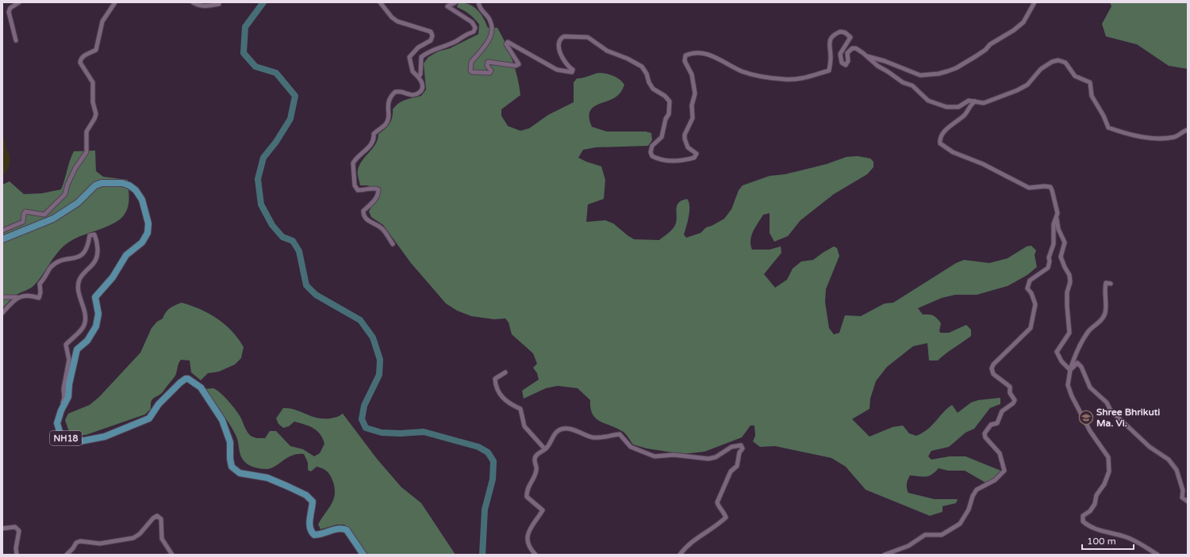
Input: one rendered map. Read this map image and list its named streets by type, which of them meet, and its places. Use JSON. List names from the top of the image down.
{
  "streets": {
    "main road": ["NH18"]
  },
  "places": {
    "school or university": ["Shree Bhrikuti Ma. Vi."]
  },
  "scale_bar": "100 m"
}
